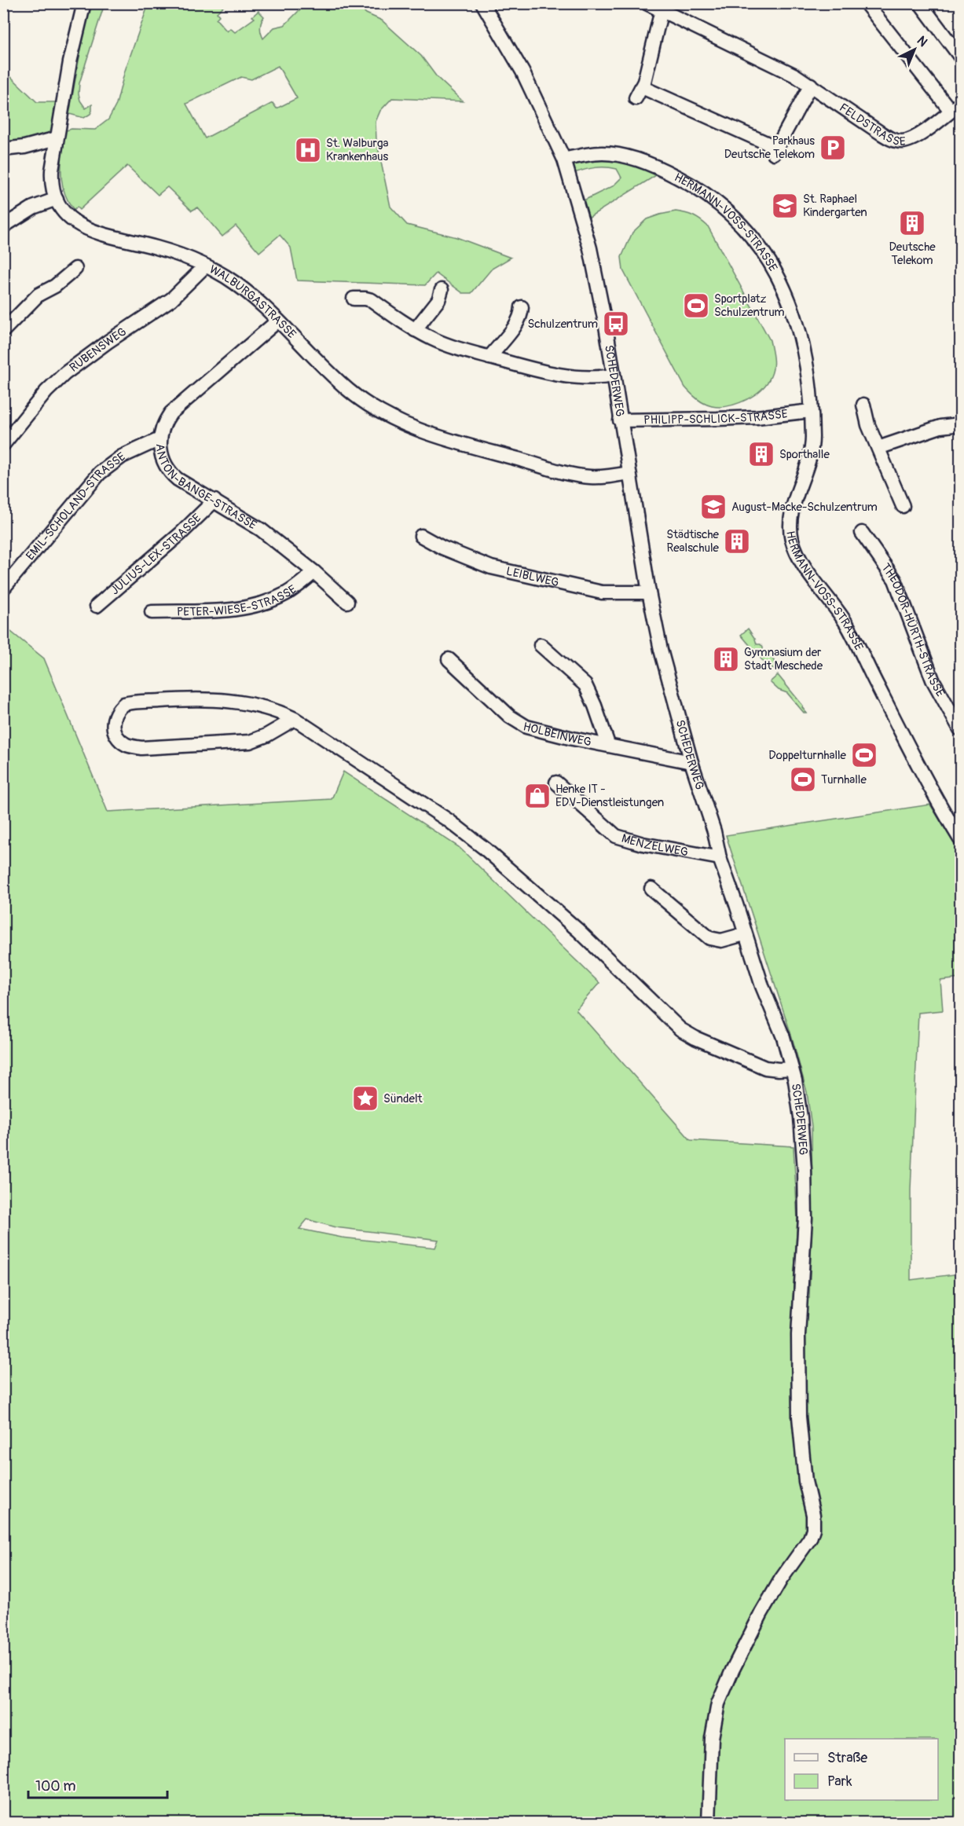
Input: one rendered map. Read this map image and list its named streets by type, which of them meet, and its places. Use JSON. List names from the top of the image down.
{
  "streets": {
    "street": [
      "FELDSTRASSE",
      "HERMANN-VOSS-STRASSE",
      "WALBURGASTRASSE",
      "RUBENSWEG",
      "SCHEDERWEG",
      "PHILIPP-SCHLICK-STRASSE",
      "ANTON-BANGE-STRASSE",
      "EMIL-SCHOLAND-STRASSE",
      "JULIUS-LEX-STRASSE",
      "LEIBLWEG",
      "PETER-WIESE-STRASSE",
      "THEODOR-HÜRTH-STRASSE",
      "HOLBEINWEG",
      "MENZELWEG"
    ]
  },
  "crossings": [
    ["HERMANN-VOSS-STRASSE", "SCHEDERWEG"],
    ["HERMANN-VOSS-STRASSE", "PHILIPP-SCHLICK-STRASSE"],
    ["WALBURGASTRASSE", "RUBENSWEG"],
    ["WALBURGASTRASSE", "SCHEDERWEG"],
    ["WALBURGASTRASSE", "ANTON-BANGE-STRASSE"],
    ["SCHEDERWEG", "PHILIPP-SCHLICK-STRASSE"],
    ["SCHEDERWEG", "LEIBLWEG"],
    ["SCHEDERWEG", "HOLBEINWEG"],
    ["SCHEDERWEG", "MENZELWEG"],
    ["ANTON-BANGE-STRASSE", "EMIL-SCHOLAND-STRASSE"],
    ["ANTON-BANGE-STRASSE", "JULIUS-LEX-STRASSE"],
    ["ANTON-BANGE-STRASSE", "PETER-WIESE-STRASSE"]
  ],
  "places": {
    "parking": ["Parkhaus Deutsche Telekom"],
    "hospital": ["St. Walburga Krankenhaus"],
    "school or university": ["St. Raphael Kindergarten", "August-Macke-Schulzentrum"],
    "building": [
      "Deutsche Telekom",
      "Sporthalle",
      "Städtische Realschule",
      "Gymnasium der Stadt Meschede"
    ],
    "sports": ["Sportplatz Schulzentrum", "Doppelturnhalle", "Turnhalle"],
    "bus stop": ["Schulzentrum"],
    "shop": ["Henke IT - EDV-Dienstleistungen"],
    "place": ["Sündelt"]
  },
  "legend": ["Straße", "Park"],
  "scale_bar": "100 m",
  "north": "top right"
}
